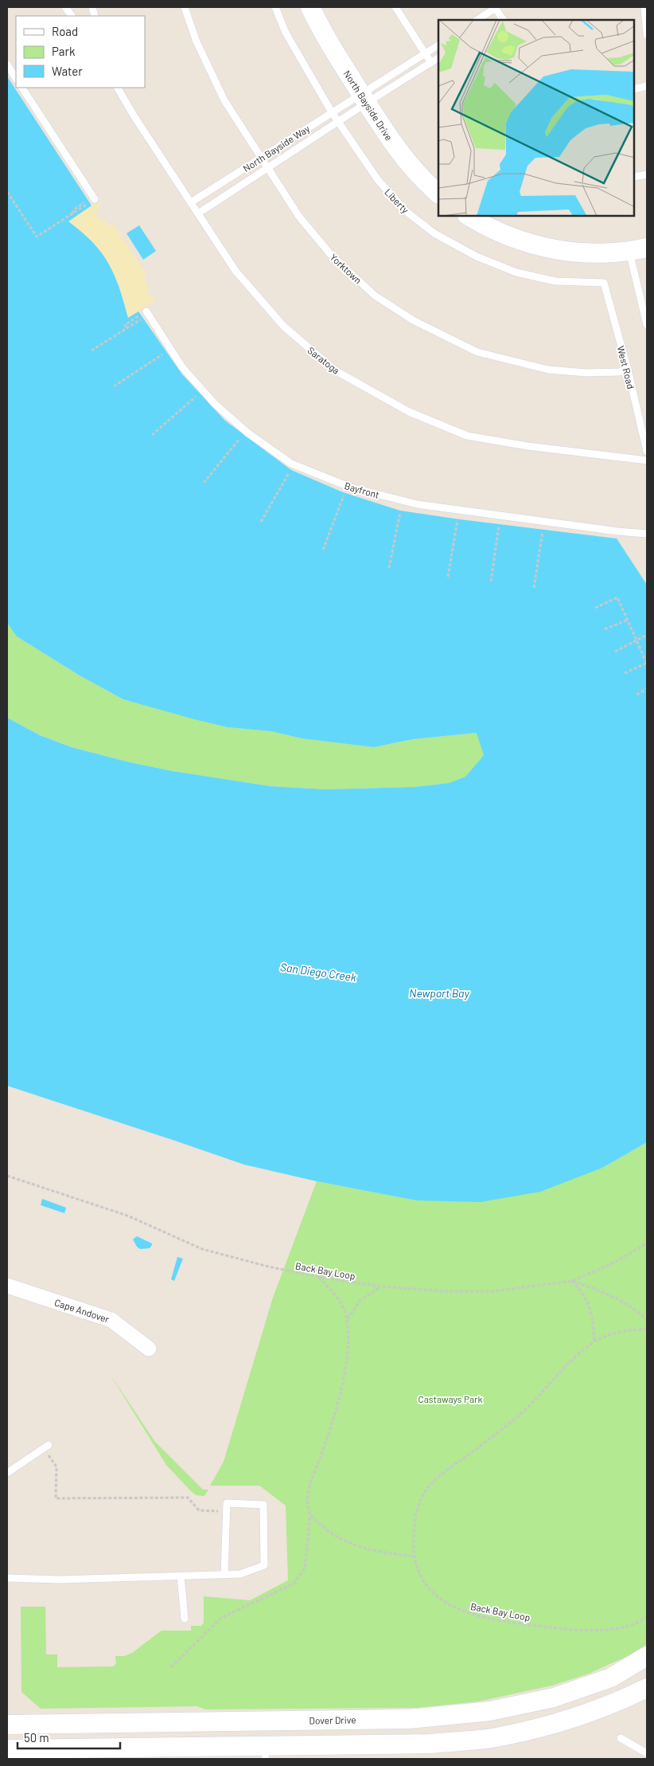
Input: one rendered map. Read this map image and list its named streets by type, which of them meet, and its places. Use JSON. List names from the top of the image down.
{
  "streets": {
    "street": ["North Bayside Drive", "Cape Andover", "Dover Drive"],
    "lane": [
      "North Bayside Way",
      "Liberty",
      "Yorktown",
      "Saratoga",
      "West Road",
      "Bayfront"
    ],
    "path": ["Back Bay Loop"]
  },
  "crossings": [
    ["North Bayside Drive", "North Bayside Way"],
    ["North Bayside Way", "Liberty"],
    ["North Bayside Way", "Yorktown"],
    ["North Bayside Way", "Saratoga"],
    ["Liberty", "West Road"],
    ["Yorktown", "West Road"]
  ],
  "water": ["San Diego Creek", "Newport Bay"],
  "parks": ["Castaways Park"],
  "legend": ["Road", "Park", "Water"],
  "scale_bar": "50 m"
}
